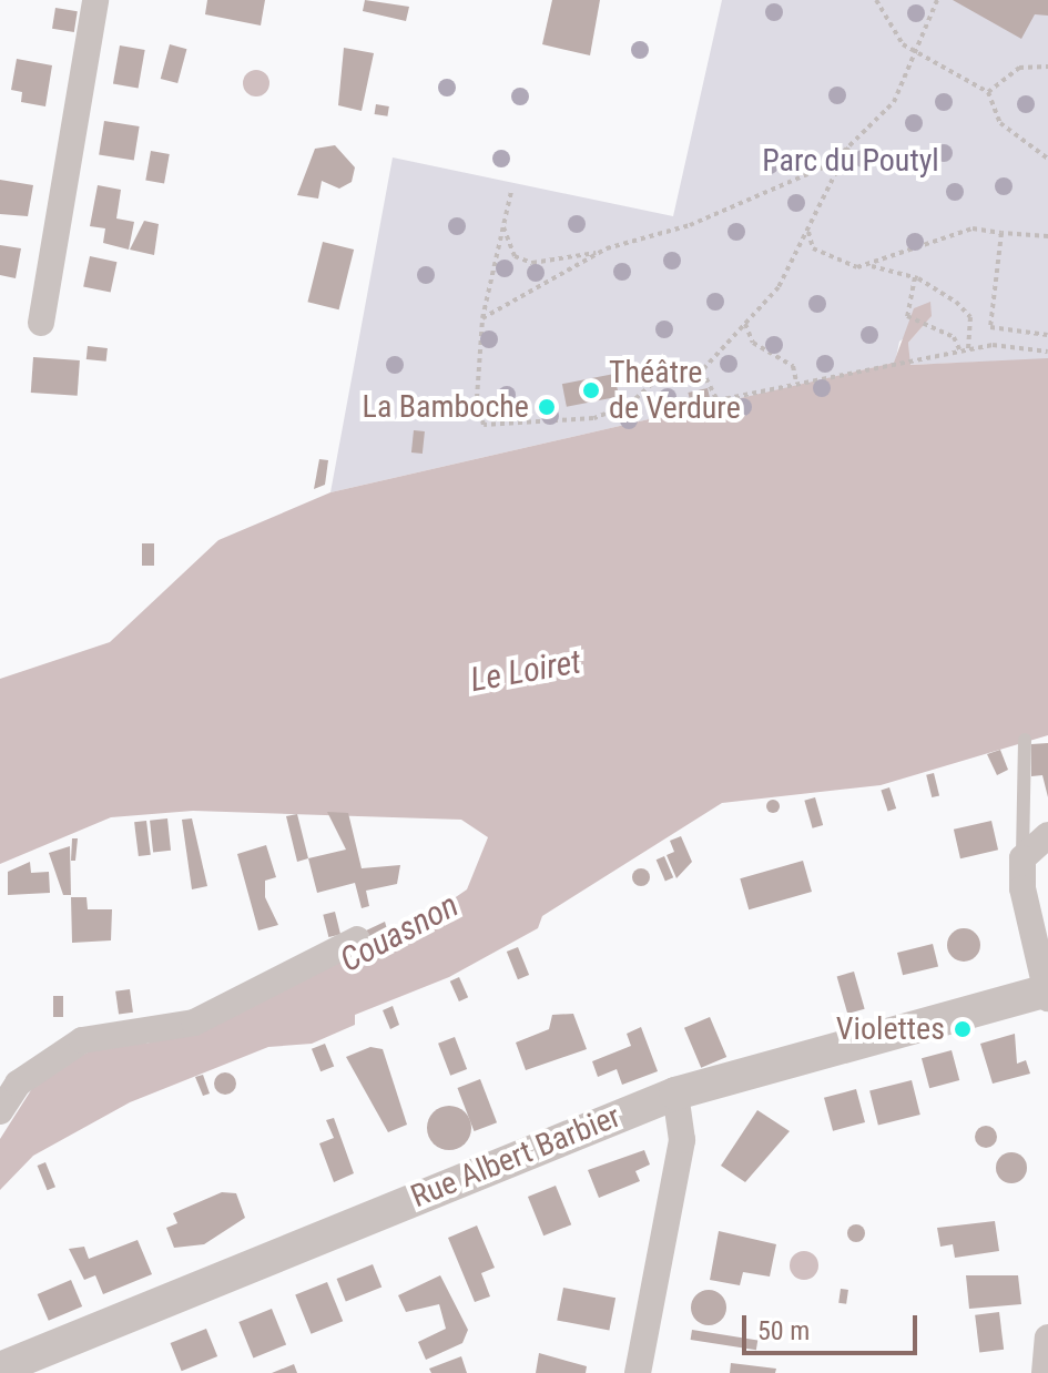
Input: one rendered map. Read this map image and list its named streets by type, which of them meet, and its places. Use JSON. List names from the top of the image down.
{
  "streets": {
    "street": ["Rue Albert Barbier"]
  },
  "water": ["Le Loiret", "Couasnon"],
  "parks": ["Parc du Poutyl"],
  "places": ["Théâtre de Verdure", "La Bamboche", "Violettes"],
  "scale_bar": "50 m"
}
